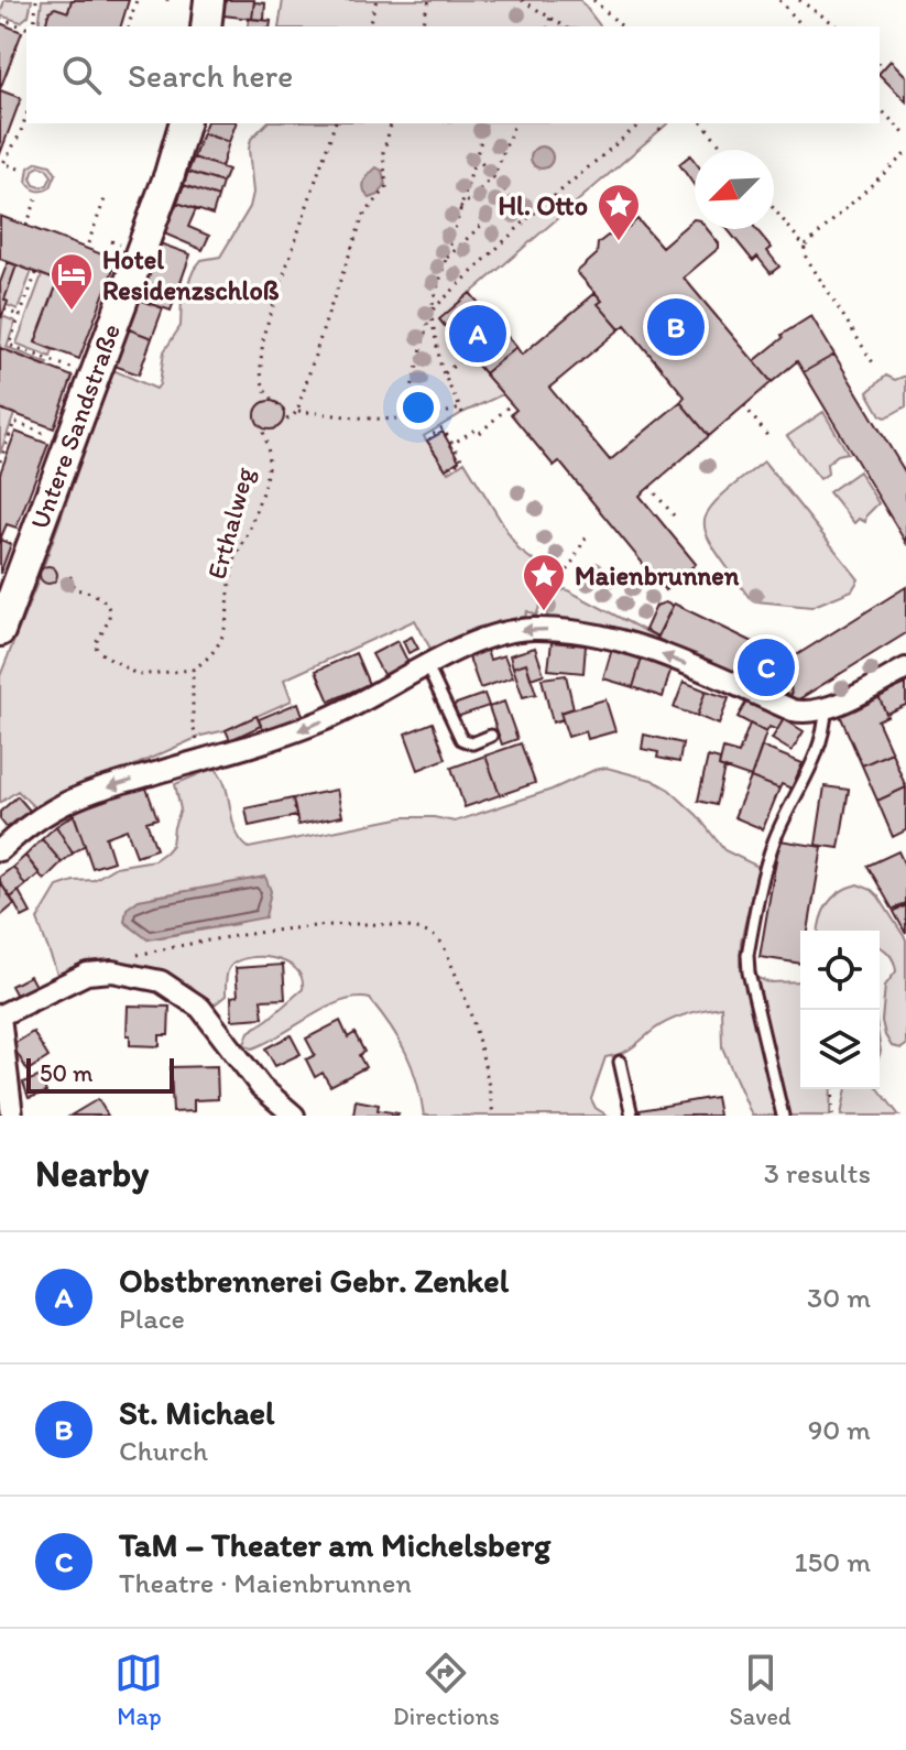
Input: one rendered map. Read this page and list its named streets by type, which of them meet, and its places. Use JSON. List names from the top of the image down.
{
  "streets": {
    "street": ["Untere Sandstraße"],
    "path": ["Erthalweg"]
  },
  "places": {
    "place": ["Hl. Otto", "Maienbrunnen"],
    "hotel": ["Hotel Residenzschloß"]
  },
  "scale_bar": "50 m",
  "north": "bottom left",
  "page": {
    "search": "Search here",
    "pins": ["B", "A", "C"],
    "scale": "50 m",
    "heading": ["Nearby", "3 results"],
    "list": [
      {
        "mark": "A",
        "name": "Obstbrennerei Gebr. Zenkel",
        "note": "Place",
        "value": "30 m"
      },
      {
        "mark": "B",
        "name": "St. Michael",
        "note": "Church",
        "value": "90 m"
      },
      {
        "mark": "C",
        "name": "TaM – Theater am Michelsberg",
        "note": "Theatre · Maienbrunnen",
        "value": "150 m"
      }
    ],
    "nav": ["Map", "Directions", "Saved"]
  }
}
